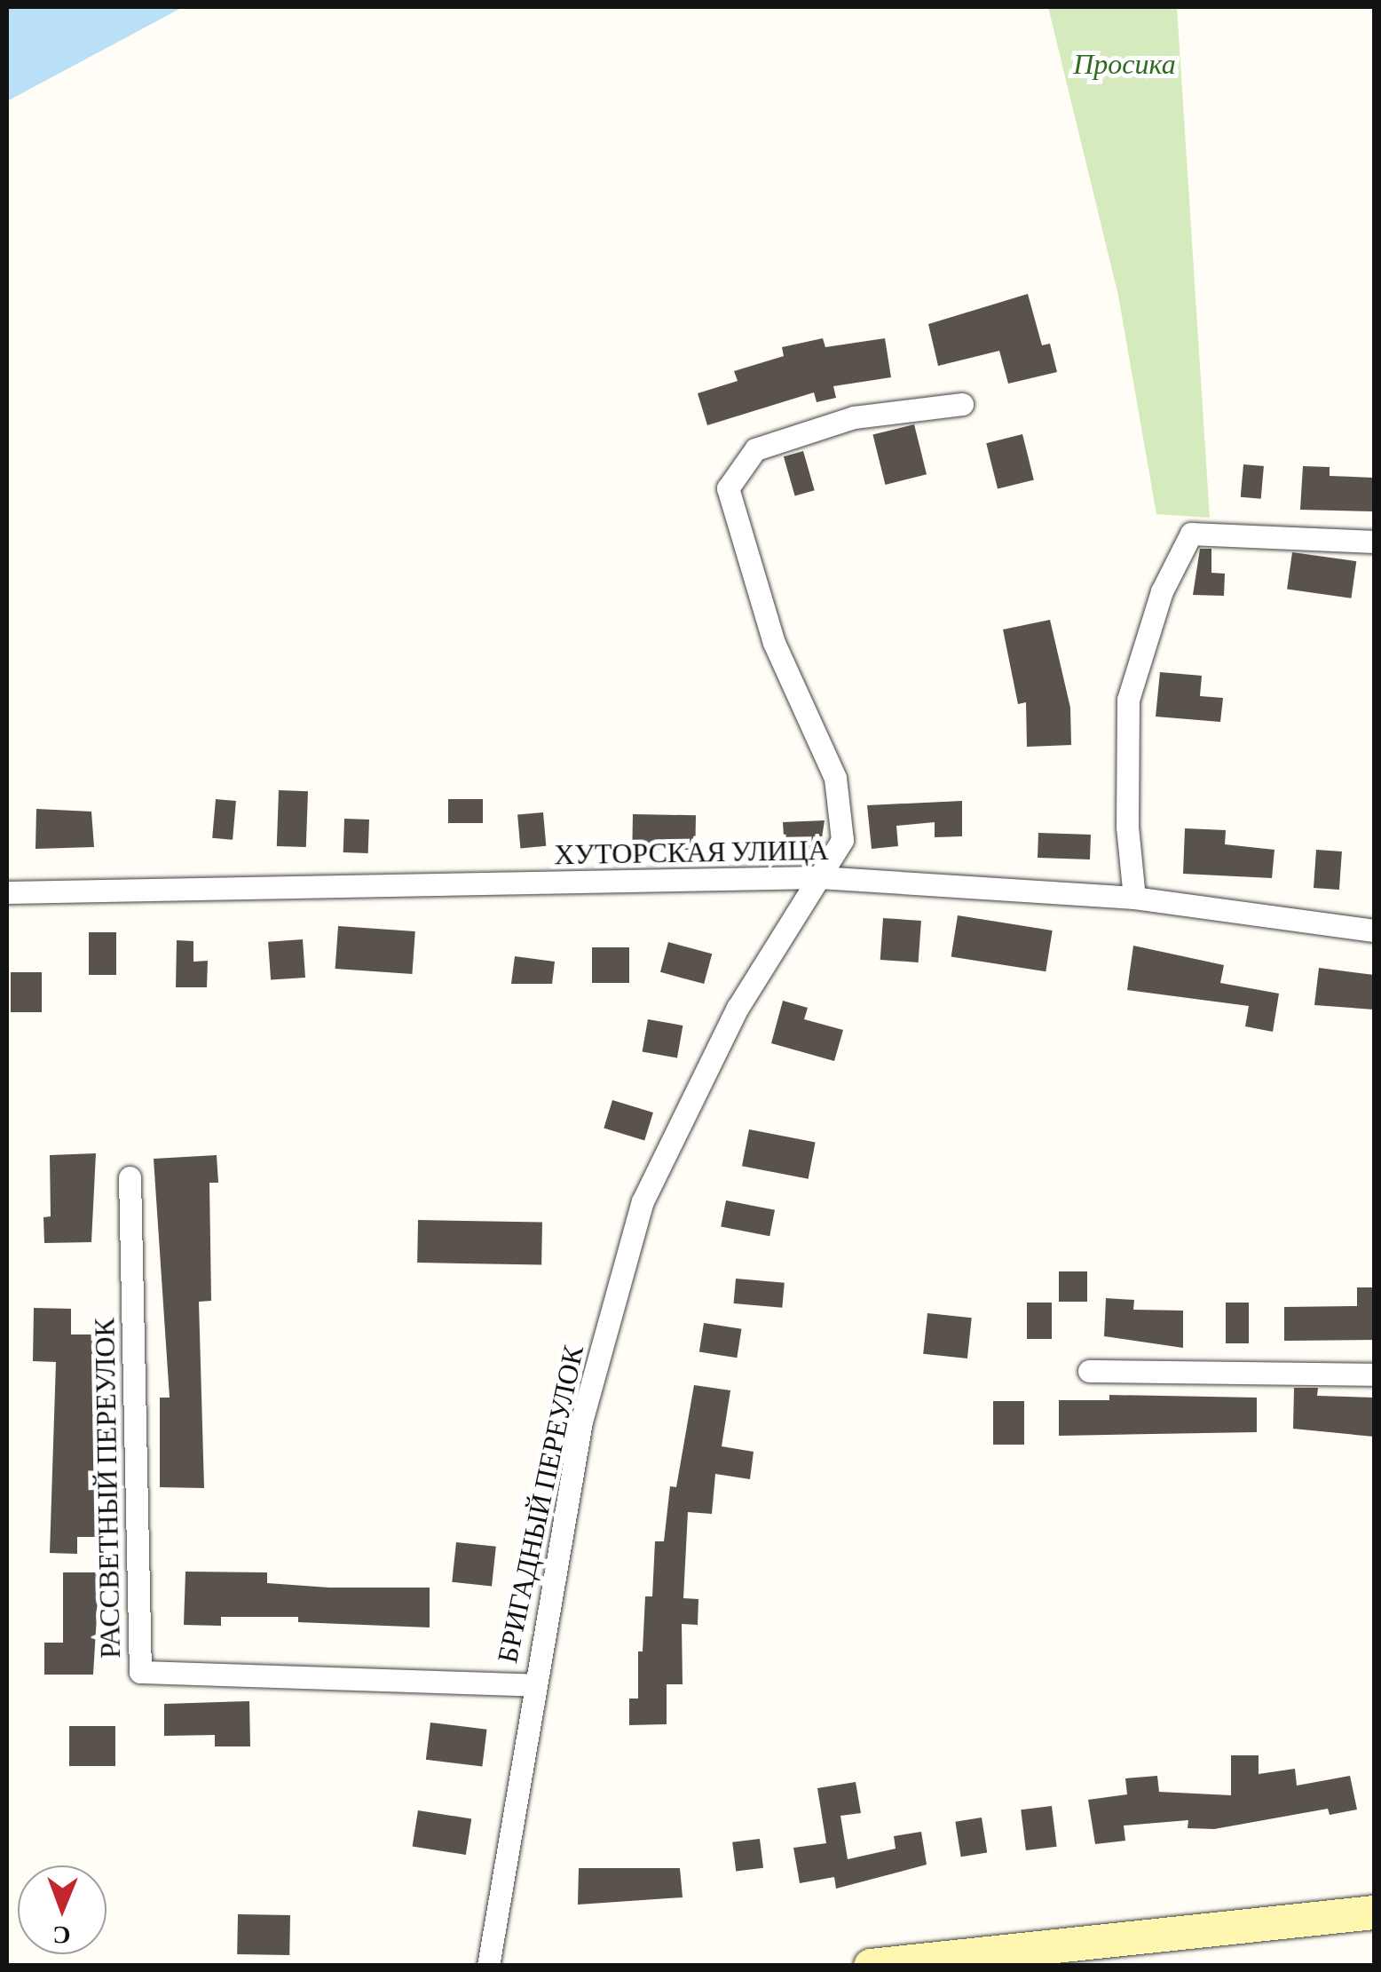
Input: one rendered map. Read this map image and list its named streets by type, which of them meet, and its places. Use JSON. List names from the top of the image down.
{
  "streets": {
    "street": ["ХУТОРСКАЯ УЛИЦА", "РАССВЕТНЫЙ ПЕРЕУЛОК", "БРИГАДНЫЙ ПЕРЕУЛОК"]
  },
  "crossings": [
    ["ХУТОРСКАЯ УЛИЦА", "БРИГАДНЫЙ ПЕРЕУЛОК"],
    ["РАССВЕТНЫЙ ПЕРЕУЛОК", "БРИГАДНЫЙ ПЕРЕУЛОК"]
  ],
  "parks": ["Просика"],
  "north": "bottom"
}
